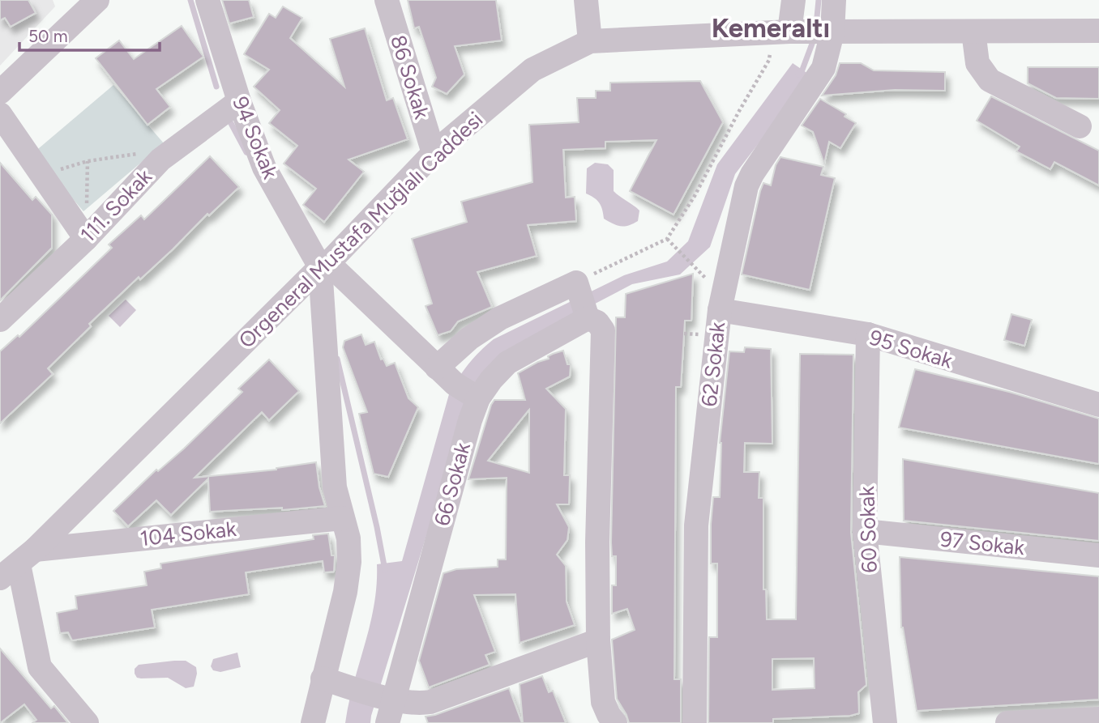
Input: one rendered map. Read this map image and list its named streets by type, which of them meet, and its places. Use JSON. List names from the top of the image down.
{
  "streets": {
    "street": [
      "86 Sokak",
      "94 Sokak",
      "111. Sokak",
      "Orgeneral Mustafa Muğlalı Caddesi",
      "95 Sokak",
      "62 Sokak",
      "66 Sokak",
      "60 Sokak",
      "104 Sokak",
      "97 Sokak"
    ]
  },
  "crossings": [
    ["86 Sokak", "Orgeneral Mustafa Muğlalı Caddesi"],
    ["94 Sokak", "111. Sokak"],
    ["94 Sokak", "Orgeneral Mustafa Muğlalı Caddesi"],
    ["Orgeneral Mustafa Muğlalı Caddesi", "62 Sokak"],
    ["Orgeneral Mustafa Muğlalı Caddesi", "104 Sokak"],
    ["95 Sokak", "62 Sokak"],
    ["95 Sokak", "60 Sokak"],
    ["60 Sokak", "97 Sokak"]
  ],
  "districts": ["Kemeraltı"],
  "scale_bar": "50 m"
}
